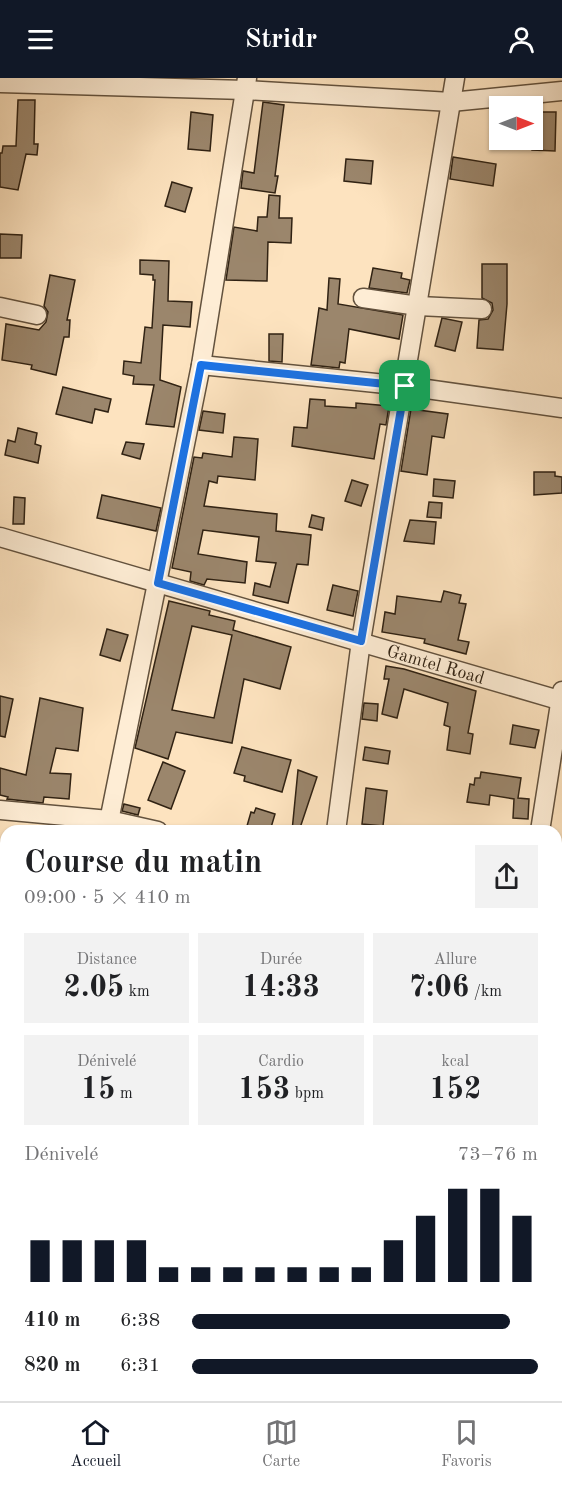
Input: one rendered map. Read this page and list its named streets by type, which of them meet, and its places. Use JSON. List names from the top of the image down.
{
  "streets": {
    "street": ["Gamtel Road"]
  },
  "north": "right",
  "page": {
    "header": "Stridr",
    "heading": ["Course du matin", "09:00 · 5 × 410 m"],
    "stats": [
      ["Distance", "2.05 km"],
      ["Durée", "14:33"],
      ["Allure", "7:06 /km"],
      ["Dénivelé", "15 m"],
      ["Cardio", "153 bpm"],
      ["kcal", "152"]
    ],
    "chart": ["Dénivelé", "73–76 m"],
    "list": [
      {
        "name": "410 m",
        "note": "6:38"
      },
      {
        "name": "820 m",
        "note": "6:31"
      }
    ],
    "tabs": ["Accueil", "Carte", "Favoris"]
  }
}
